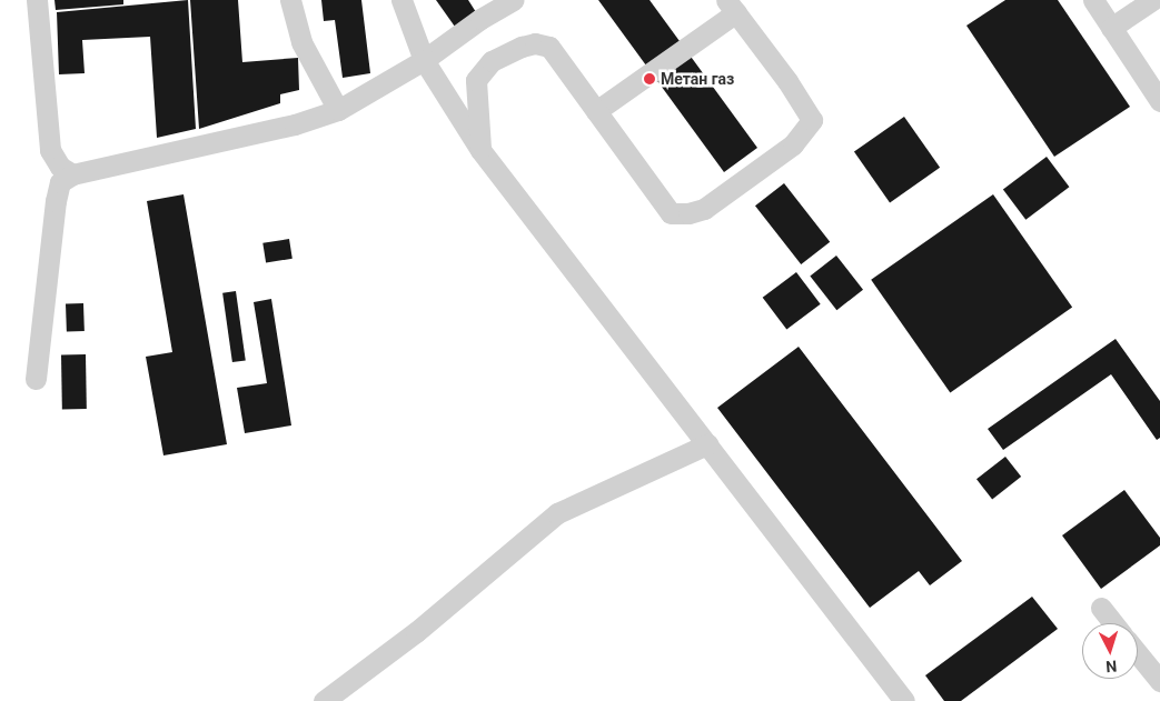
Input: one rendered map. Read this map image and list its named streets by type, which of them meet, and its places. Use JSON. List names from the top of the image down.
{
  "places": ["Метан газ"],
  "north": "bottom"
}
